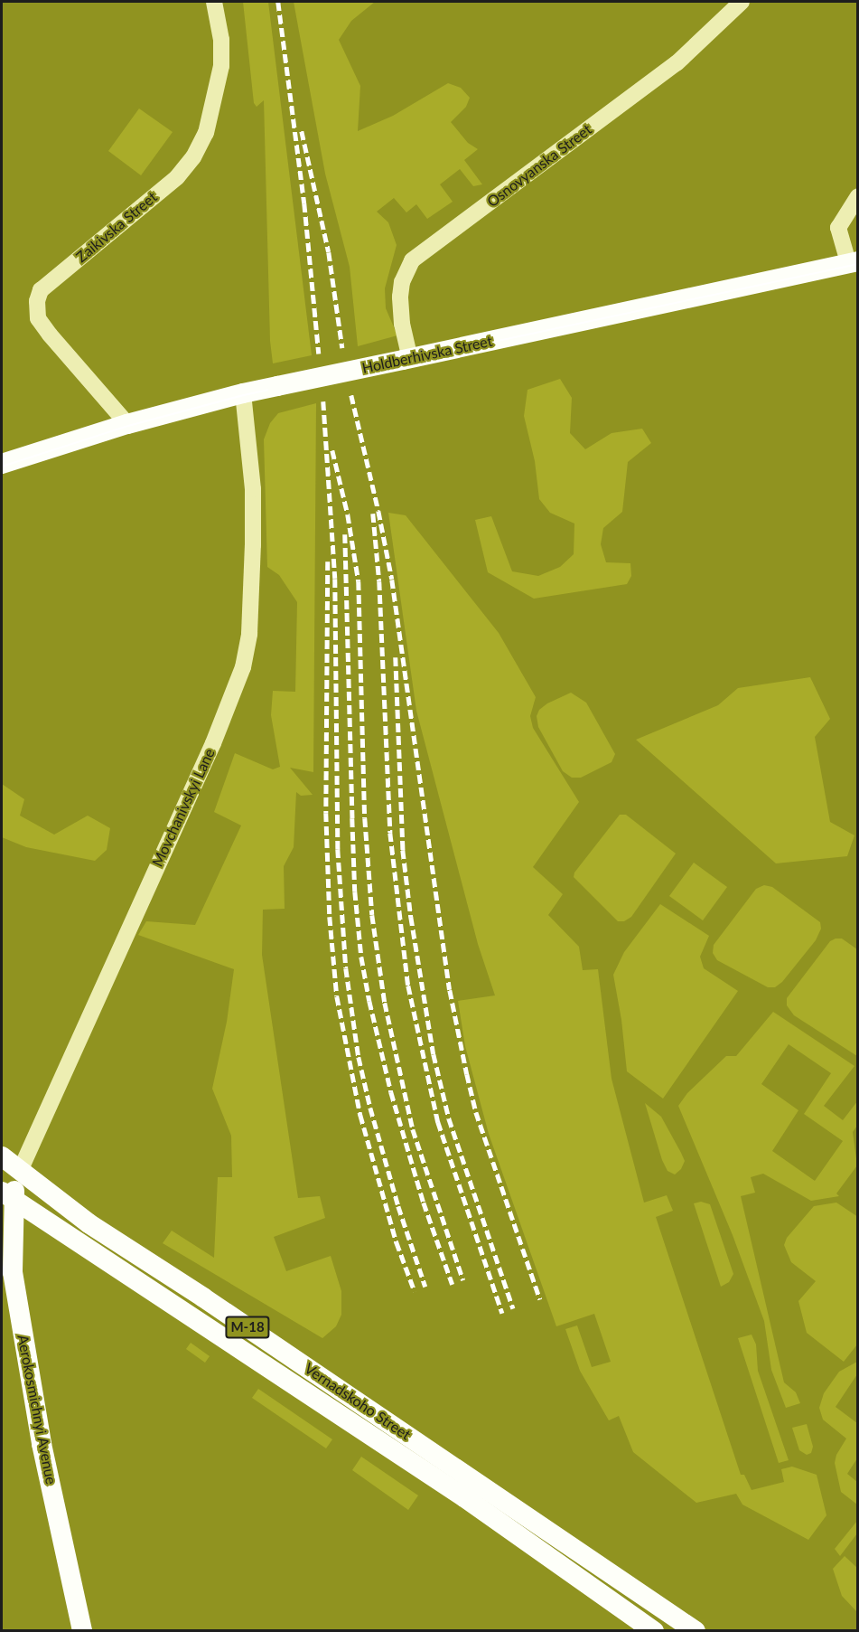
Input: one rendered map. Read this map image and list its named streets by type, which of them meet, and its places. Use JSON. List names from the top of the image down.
{
  "streets": {
    "main road": [
      "Holdberhivska Street",
      "Movchanivskyi Lane",
      "М-18",
      "Vernadskoho Street",
      "Aerokosmichnyi Avenue"
    ],
    "street": ["Osnovyanska Street", "Zaikivska Street"]
  },
  "crossings": [
    ["Osnovyanska Street", "Holdberhivska Street"],
    ["Zaikivska Street", "Holdberhivska Street"],
    ["Holdberhivska Street", "Movchanivskyi Lane"],
    ["Movchanivskyi Lane", "М-18"],
    ["Movchanivskyi Lane", "Vernadskoho Street"],
    ["Movchanivskyi Lane", "Aerokosmichnyi Avenue"],
    ["М-18", "Vernadskoho Street"],
    ["Vernadskoho Street", "Aerokosmichnyi Avenue"]
  ]
}
